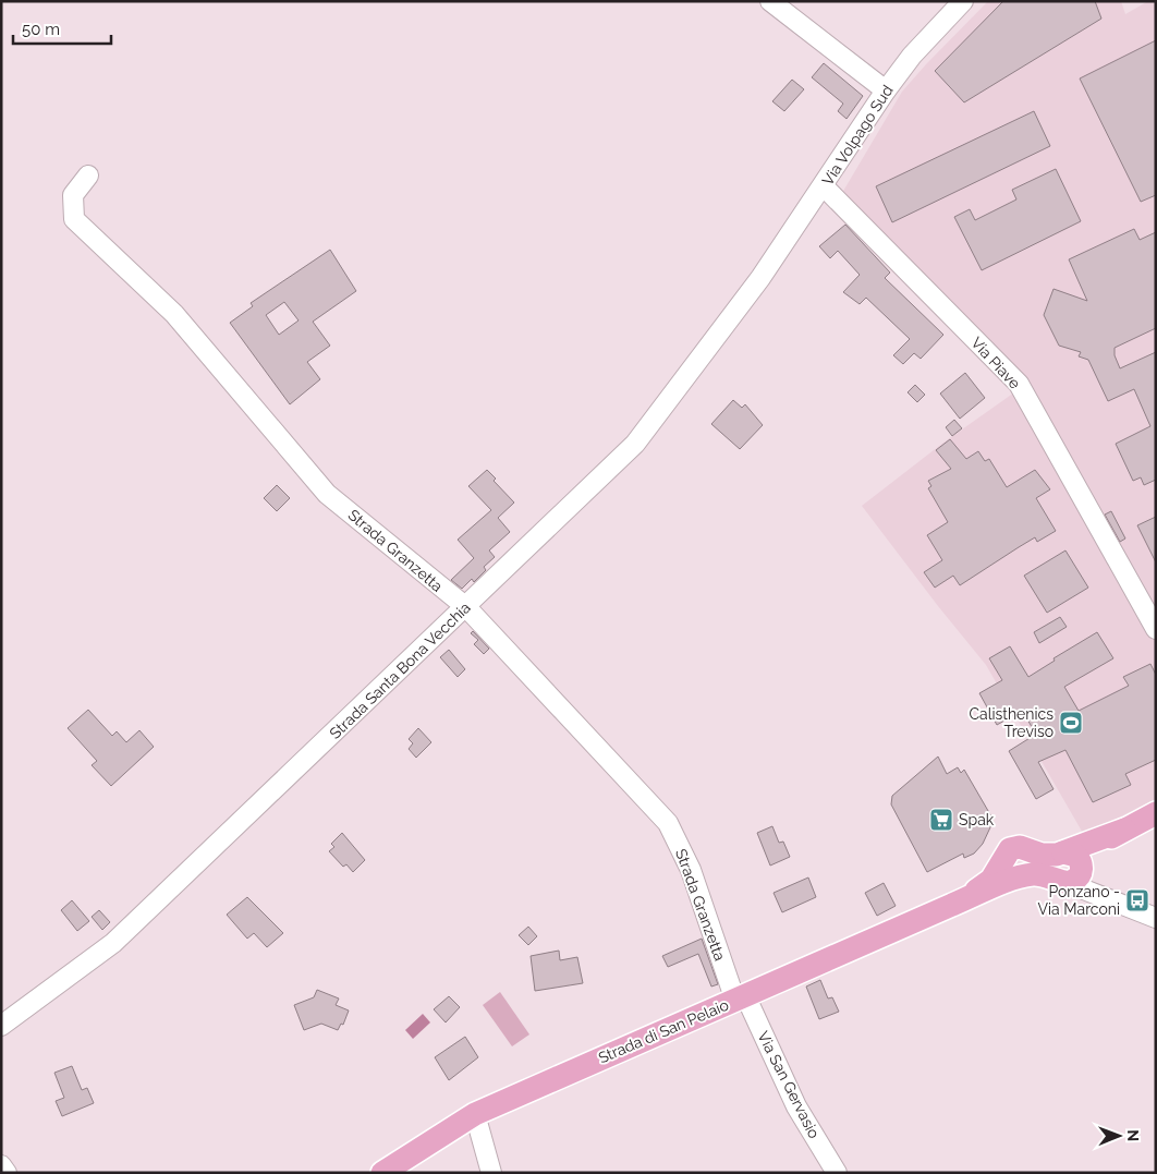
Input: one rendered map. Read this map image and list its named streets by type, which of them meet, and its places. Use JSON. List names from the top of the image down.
{
  "streets": {
    "main road": ["Strada di San Pelaio"],
    "street": [
      "Via Volpago Sud",
      "Via Piave",
      "Strada Granzetta",
      "Strada Santa Bona Vecchia",
      "Via San Gervasio"
    ]
  },
  "crossings": [
    ["Via Volpago Sud", "Via Piave"],
    ["Via Volpago Sud", "Strada Santa Bona Vecchia"],
    ["Strada Granzetta", "Strada Santa Bona Vecchia"],
    ["Strada Granzetta", "Strada di San Pelaio"],
    ["Strada Granzetta", "Via San Gervasio"],
    ["Strada di San Pelaio", "Via San Gervasio"]
  ],
  "places": {
    "sports": ["Calisthenics Treviso"],
    "supermarket": ["Spak"],
    "bus stop": ["Ponzano - Via Marconi"]
  },
  "scale_bar": "50 m",
  "north": "right"
}
